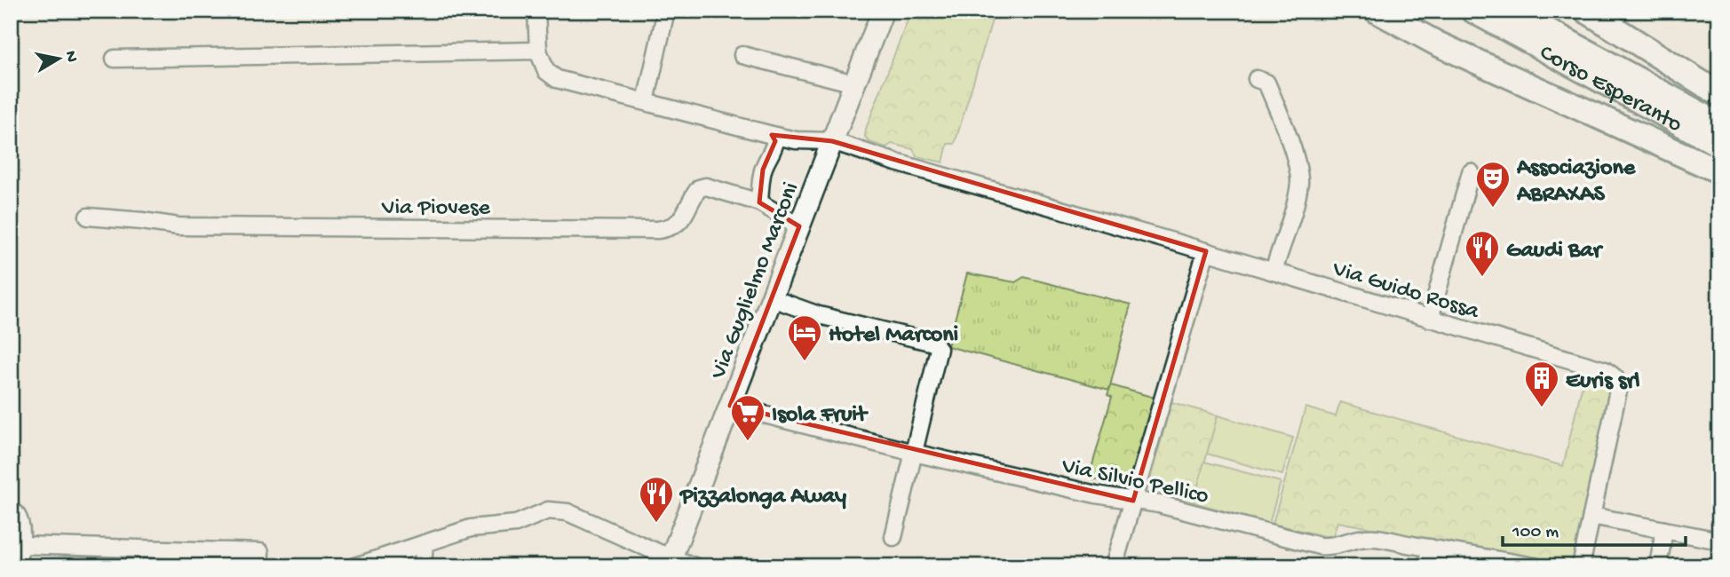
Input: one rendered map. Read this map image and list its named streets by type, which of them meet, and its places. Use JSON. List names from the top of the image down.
{
  "streets": {
    "highway": ["Corso Esperanto"],
    "main road": ["Via Guglielmo Marconi"],
    "street": ["Via Piovese", "Via Guido Rossa", "Via Silvio Pellico"]
  },
  "crossings": [
    ["Via Piovese", "Via Guglielmo Marconi"],
    ["Via Guglielmo Marconi", "Via Guido Rossa"],
    ["Via Guglielmo Marconi", "Via Silvio Pellico"]
  ],
  "places": {
    "theatre": ["Associazione ABRAXAS"],
    "restaurant": ["Gaudi Bar", "Pizzalonga Away"],
    "hotel": ["Hotel Marconi"],
    "building": ["Euris srl"],
    "supermarket": ["Isola Fruit"]
  },
  "scale_bar": "100 m",
  "north": "right"
}
